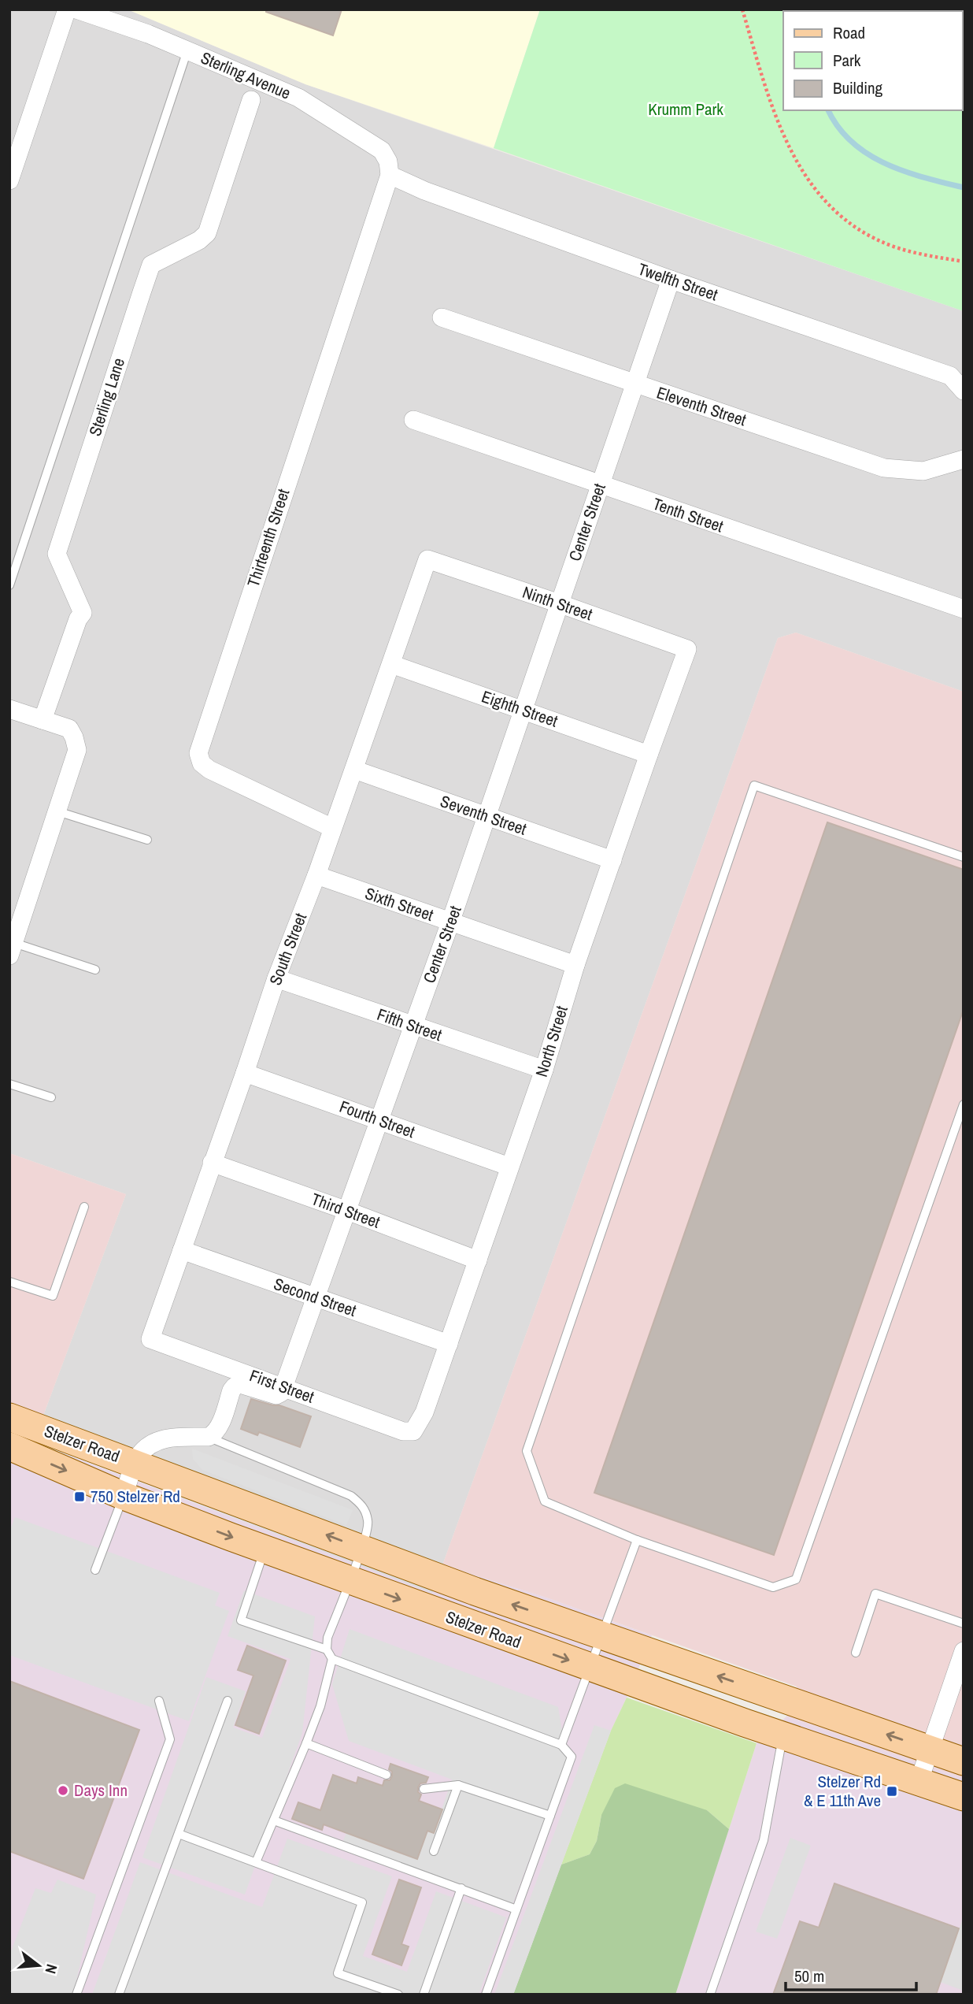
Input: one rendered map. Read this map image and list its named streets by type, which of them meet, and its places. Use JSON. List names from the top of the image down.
{
  "streets": {
    "main road": ["Stelzer Road"],
    "street": [
      "Sterling Avenue",
      "Twelfth Street",
      "Sterling Lane",
      "Eleventh Street",
      "Tenth Street",
      "Center Street",
      "Thirteenth Street",
      "Ninth Street",
      "Eighth Street",
      "Seventh Street",
      "Sixth Street",
      "South Street",
      "Fifth Street",
      "North Street",
      "Fourth Street",
      "Third Street",
      "Second Street",
      "First Street"
    ]
  },
  "crossings": [
    ["Sterling Avenue", "Twelfth Street"],
    ["Sterling Avenue", "Thirteenth Street"],
    ["Twelfth Street", "Center Street"],
    ["Twelfth Street", "Thirteenth Street"],
    ["Eleventh Street", "Center Street"],
    ["Tenth Street", "Center Street"],
    ["Center Street", "Ninth Street"],
    ["Center Street", "Eighth Street"],
    ["Center Street", "Seventh Street"],
    ["Center Street", "Sixth Street"],
    ["Center Street", "Fifth Street"],
    ["Center Street", "Fourth Street"],
    ["Center Street", "Third Street"],
    ["Center Street", "Second Street"],
    ["Center Street", "First Street"],
    ["Thirteenth Street", "South Street"],
    ["Ninth Street", "South Street"],
    ["Ninth Street", "North Street"],
    ["Eighth Street", "South Street"],
    ["Eighth Street", "North Street"],
    ["Seventh Street", "South Street"],
    ["Seventh Street", "North Street"],
    ["Sixth Street", "South Street"],
    ["Sixth Street", "North Street"],
    ["South Street", "Fifth Street"],
    ["South Street", "Fourth Street"],
    ["South Street", "Third Street"],
    ["South Street", "Second Street"],
    ["South Street", "First Street"],
    ["Fifth Street", "North Street"],
    ["North Street", "Fourth Street"],
    ["North Street", "Third Street"],
    ["North Street", "Second Street"],
    ["North Street", "First Street"]
  ],
  "parks": ["Krumm Park"],
  "places": {
    "transit": ["750 Stelzer Rd", "Stelzer Rd & E 11th Ave"],
    "other": ["Days Inn"]
  },
  "legend": ["Road", "Park", "Building"],
  "scale_bar": "50 m",
  "north": "right"
}
